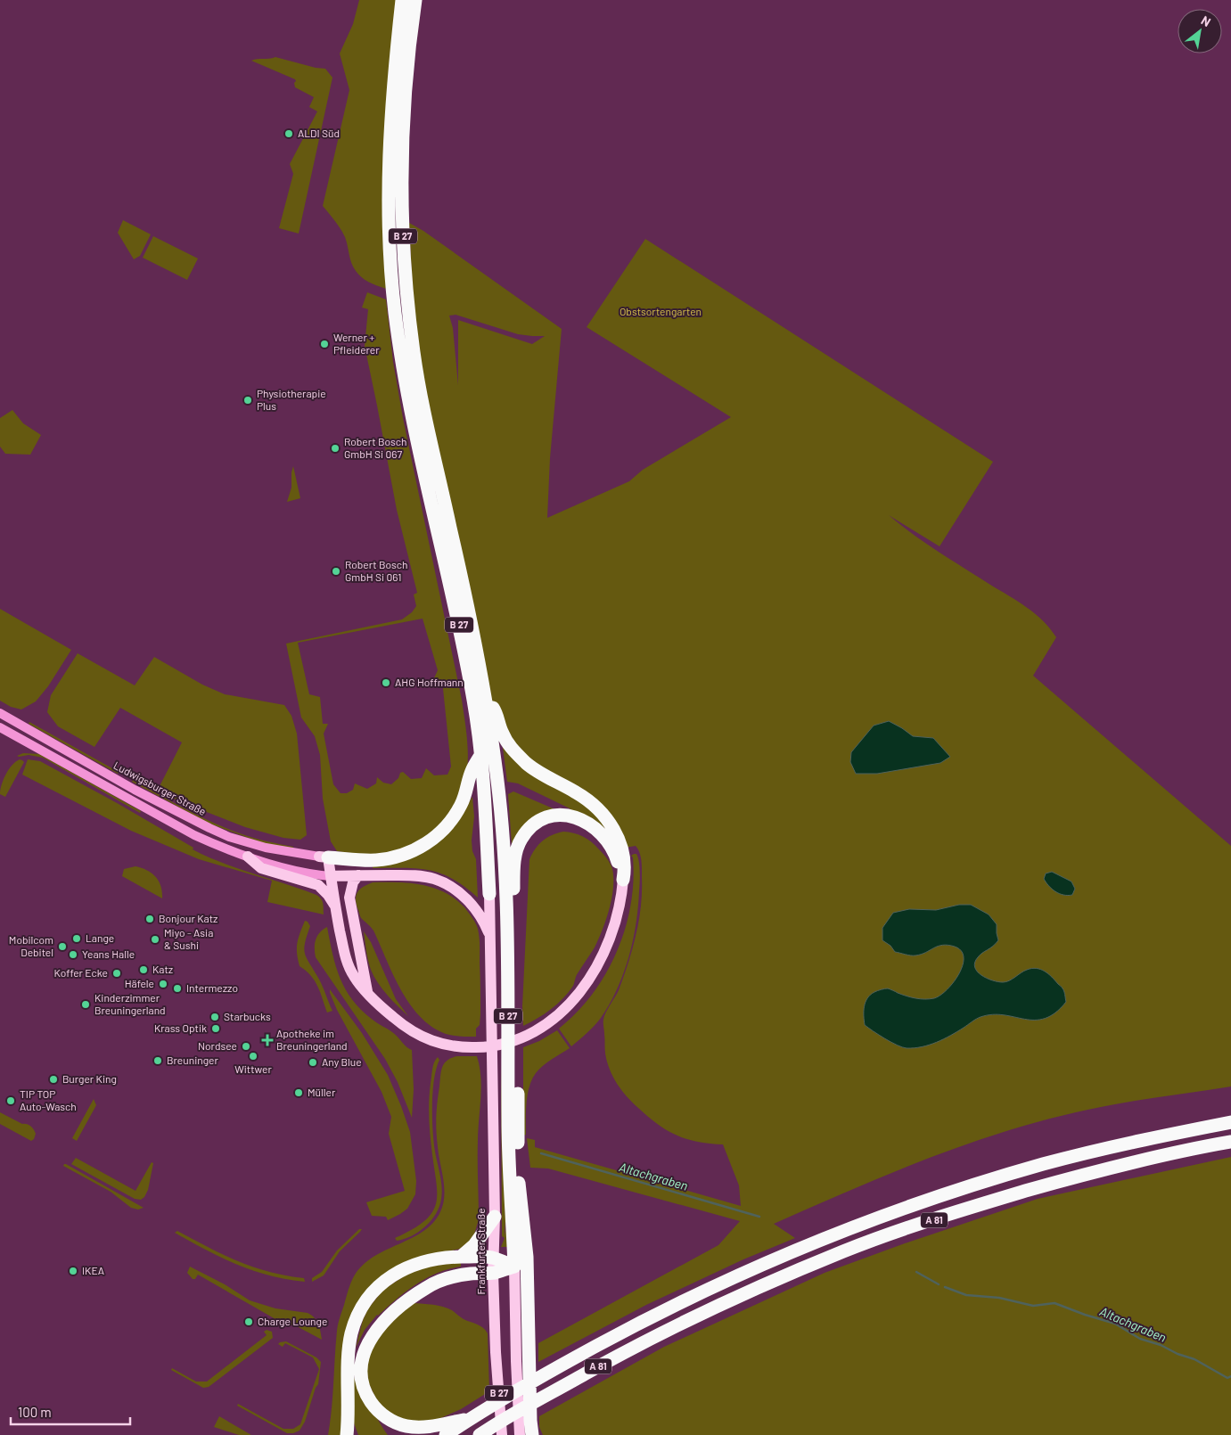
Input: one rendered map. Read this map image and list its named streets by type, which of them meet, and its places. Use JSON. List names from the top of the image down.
{
  "streets": {
    "highway": ["B 27", "A 81"],
    "main road": ["Ludwigsburger Straße", "Frankfurter Straße"]
  },
  "crossings": [
    ["B 27", "Frankfurter Straße"]
  ],
  "water": ["Altachgraben"],
  "parks": ["Obstsortengarten"],
  "places": {
    "other": [
      "ALDI Süd",
      "Werner + Pfleiderer",
      "Physiotherapie Plus",
      "Robert Bosch GmbH Si 067",
      "Robert Bosch GmbH Si 061",
      "AHG Hoffmann",
      "Bonjour Katz",
      "Lange",
      "Miyo - Asia & Sushi",
      "Mobilcom Debitel",
      "Yeans Halle",
      "Katz",
      "Koffer Ecke",
      "Häfele",
      "Intermezzo",
      "Kinderzimmer Breuningerland",
      "Starbucks",
      "Krass Optik",
      "Nordsee",
      "Wittwer",
      "Breuninger",
      "Any Blue",
      "Burger King",
      "Müller",
      "TIP TOP Auto-Wasch",
      "IKEA",
      "Charge Lounge"
    ],
    "health": ["Apotheke im Breuningerland"]
  },
  "scale_bar": "100 m",
  "north": "top right"
}
